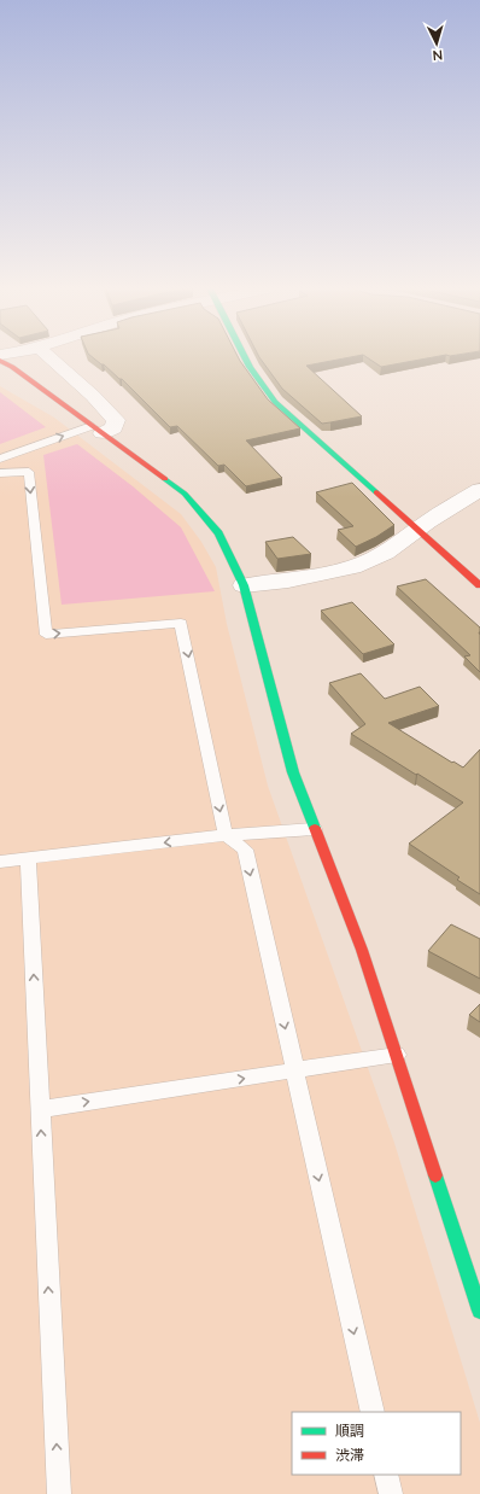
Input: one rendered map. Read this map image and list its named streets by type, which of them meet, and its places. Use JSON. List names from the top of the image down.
{
  "legend": ["順調", "渋滞"],
  "north": "bottom"
}
